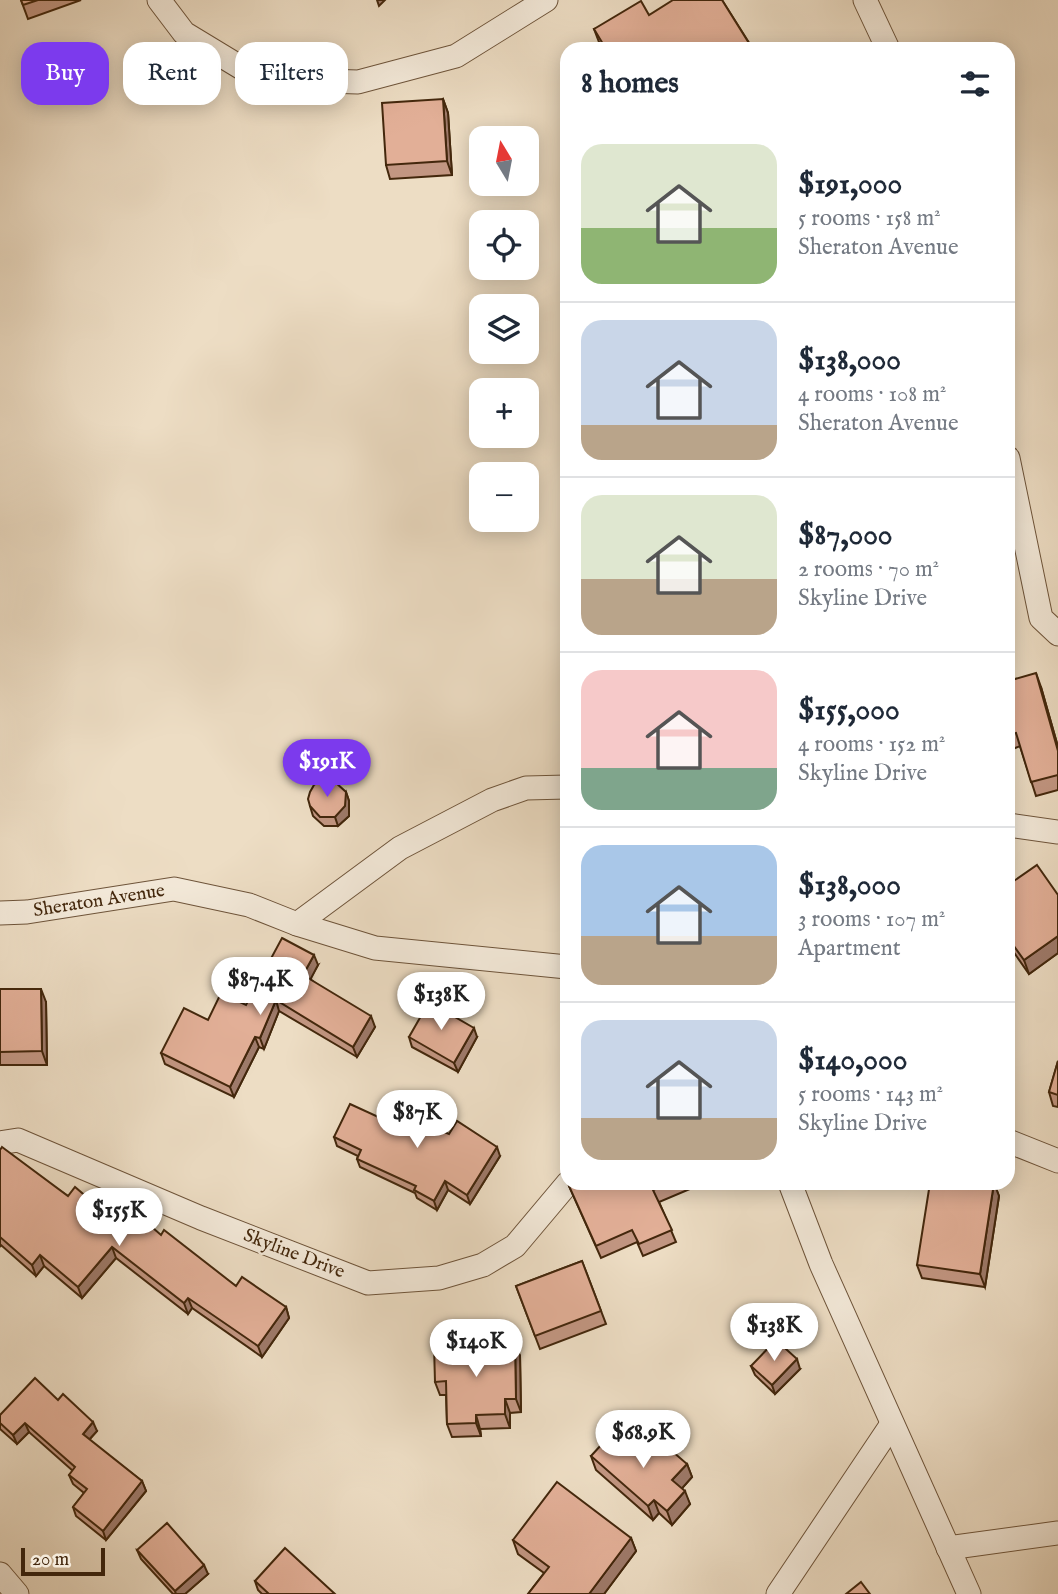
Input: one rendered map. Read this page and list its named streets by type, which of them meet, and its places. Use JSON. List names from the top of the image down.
{
  "streets": {
    "street": ["Sheraton Avenue", "Skyline Drive"]
  },
  "scale_bar": "20 m",
  "north": "top",
  "page": {
    "chip": ["Buy", "Rent", "Filters"],
    "heading": "8 homes",
    "map_buttons": ["+", "−"],
    "list": [
      {
        "name": "$191,000",
        "note": "5 rooms · 158 m² · Sheraton Avenue"
      },
      {
        "name": "$138,000",
        "note": "4 rooms · 108 m² · Sheraton Avenue"
      },
      {
        "name": "$87,000",
        "note": "2 rooms · 70 m² · Skyline Drive"
      },
      {
        "name": "$155,000",
        "note": "4 rooms · 152 m² · Skyline Drive"
      },
      {
        "name": "$138,000",
        "note": "3 rooms · 107 m² · Apartment"
      },
      {
        "name": "$140,000",
        "note": "5 rooms · 143 m² · Skyline Drive"
      }
    ],
    "price": [
      "$191K",
      "$87.4K",
      "$138K",
      "$87K",
      "$155K",
      "$138K",
      "$140K",
      "$68.9K"
    ],
    "scale": "20 m"
  }
}
